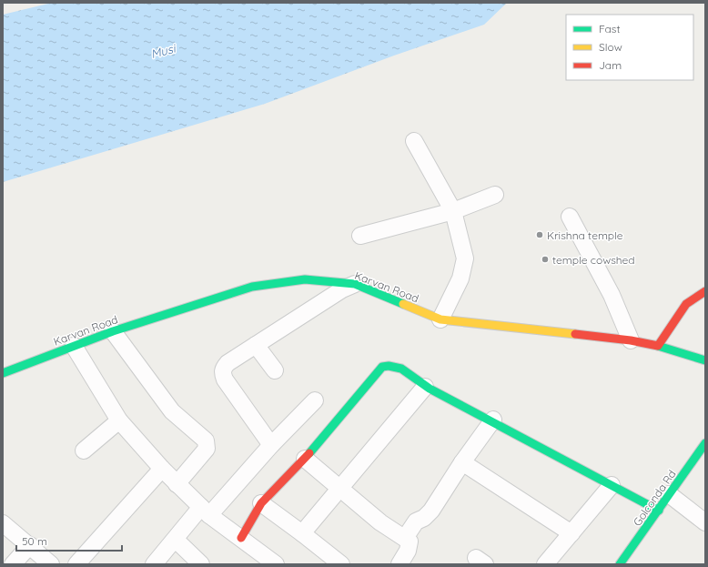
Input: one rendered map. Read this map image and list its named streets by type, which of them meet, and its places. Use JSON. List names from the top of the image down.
{
  "streets": {
    "street": ["Karvan Road", "Golconda Rd"]
  },
  "water": ["Musi"],
  "places": ["Krishna temple", "temple cowshed"],
  "legend": ["Fast", "Slow", "Jam"],
  "scale_bar": "50 m"
}
